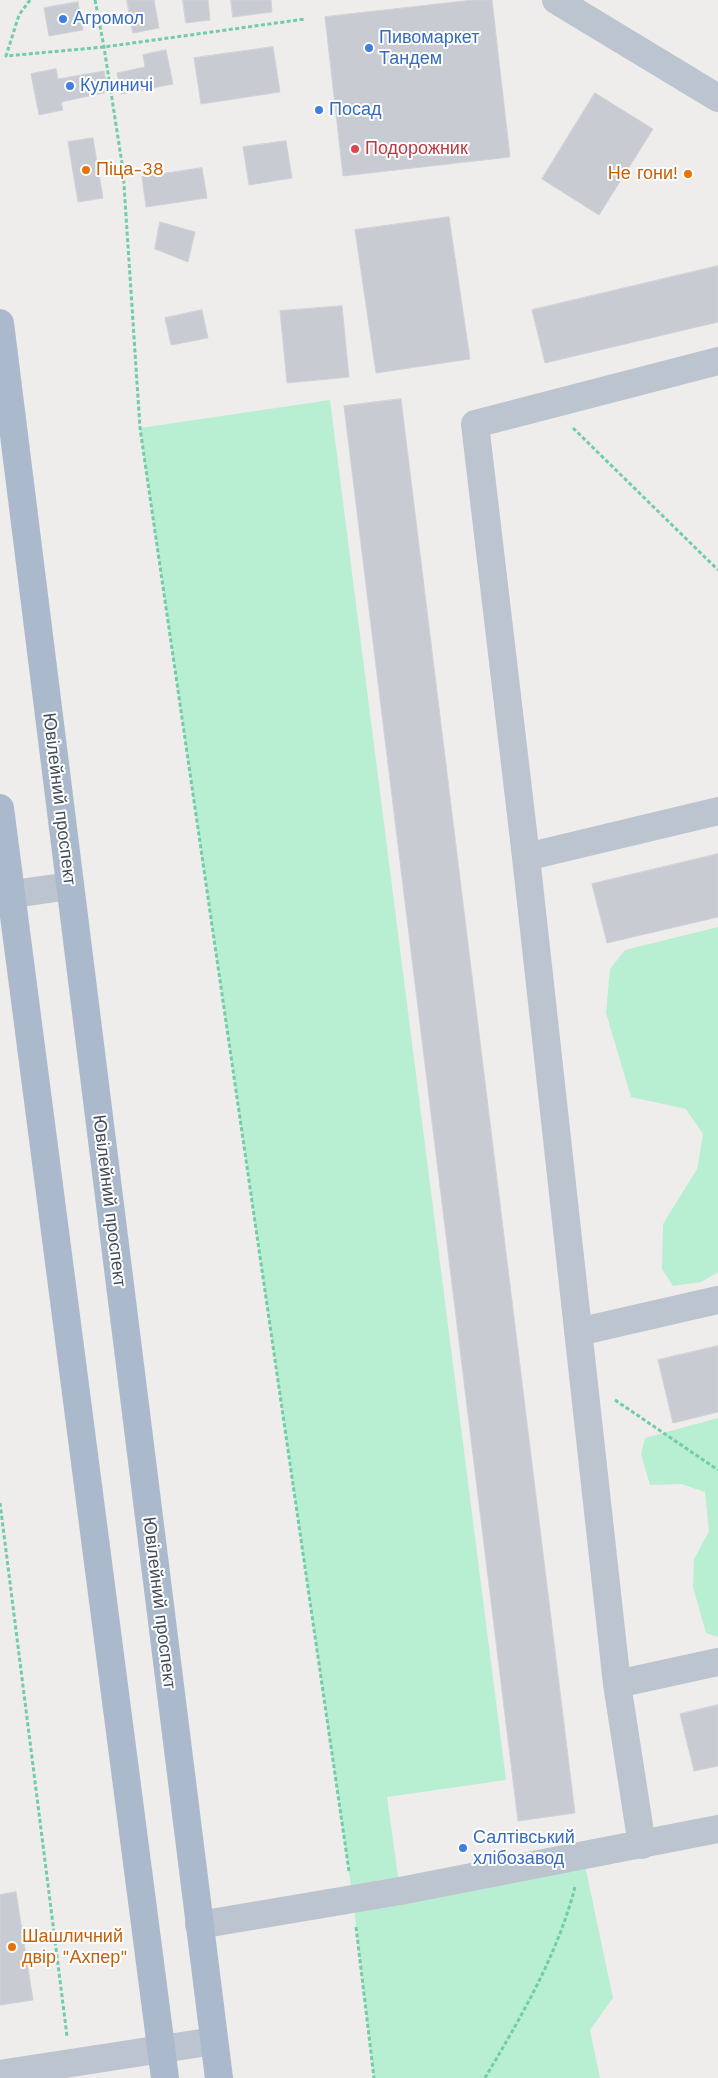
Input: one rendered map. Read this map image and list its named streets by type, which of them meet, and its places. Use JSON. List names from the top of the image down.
{
  "streets": {
    "main road": ["Ювілейний проспект"]
  },
  "places": [
    "Агромол",
    "Пивомаркет Тандем",
    "Кулиничі",
    "Посад",
    "Подорожник",
    "Піца-38",
    "Не гони!",
    "Салтівський хлібозавод",
    "Шашличний двір \"Ахпер\""
  ]
}
